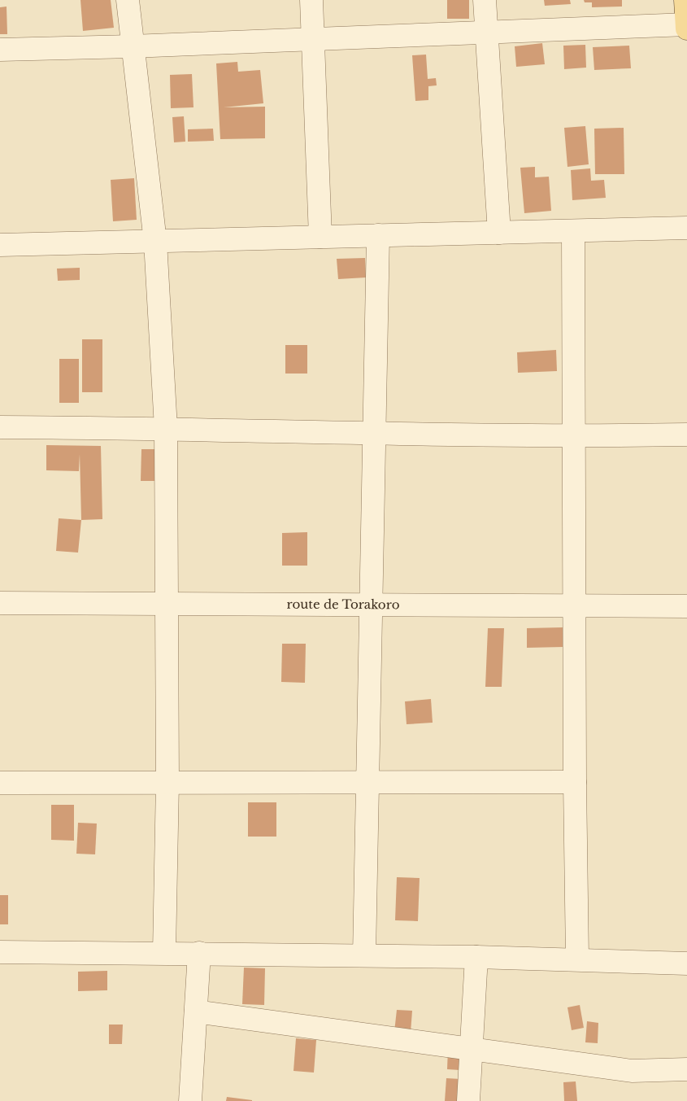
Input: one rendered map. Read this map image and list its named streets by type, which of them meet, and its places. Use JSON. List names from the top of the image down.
{
  "streets": {
    "street": ["route de Torakoro"]
  }
}
